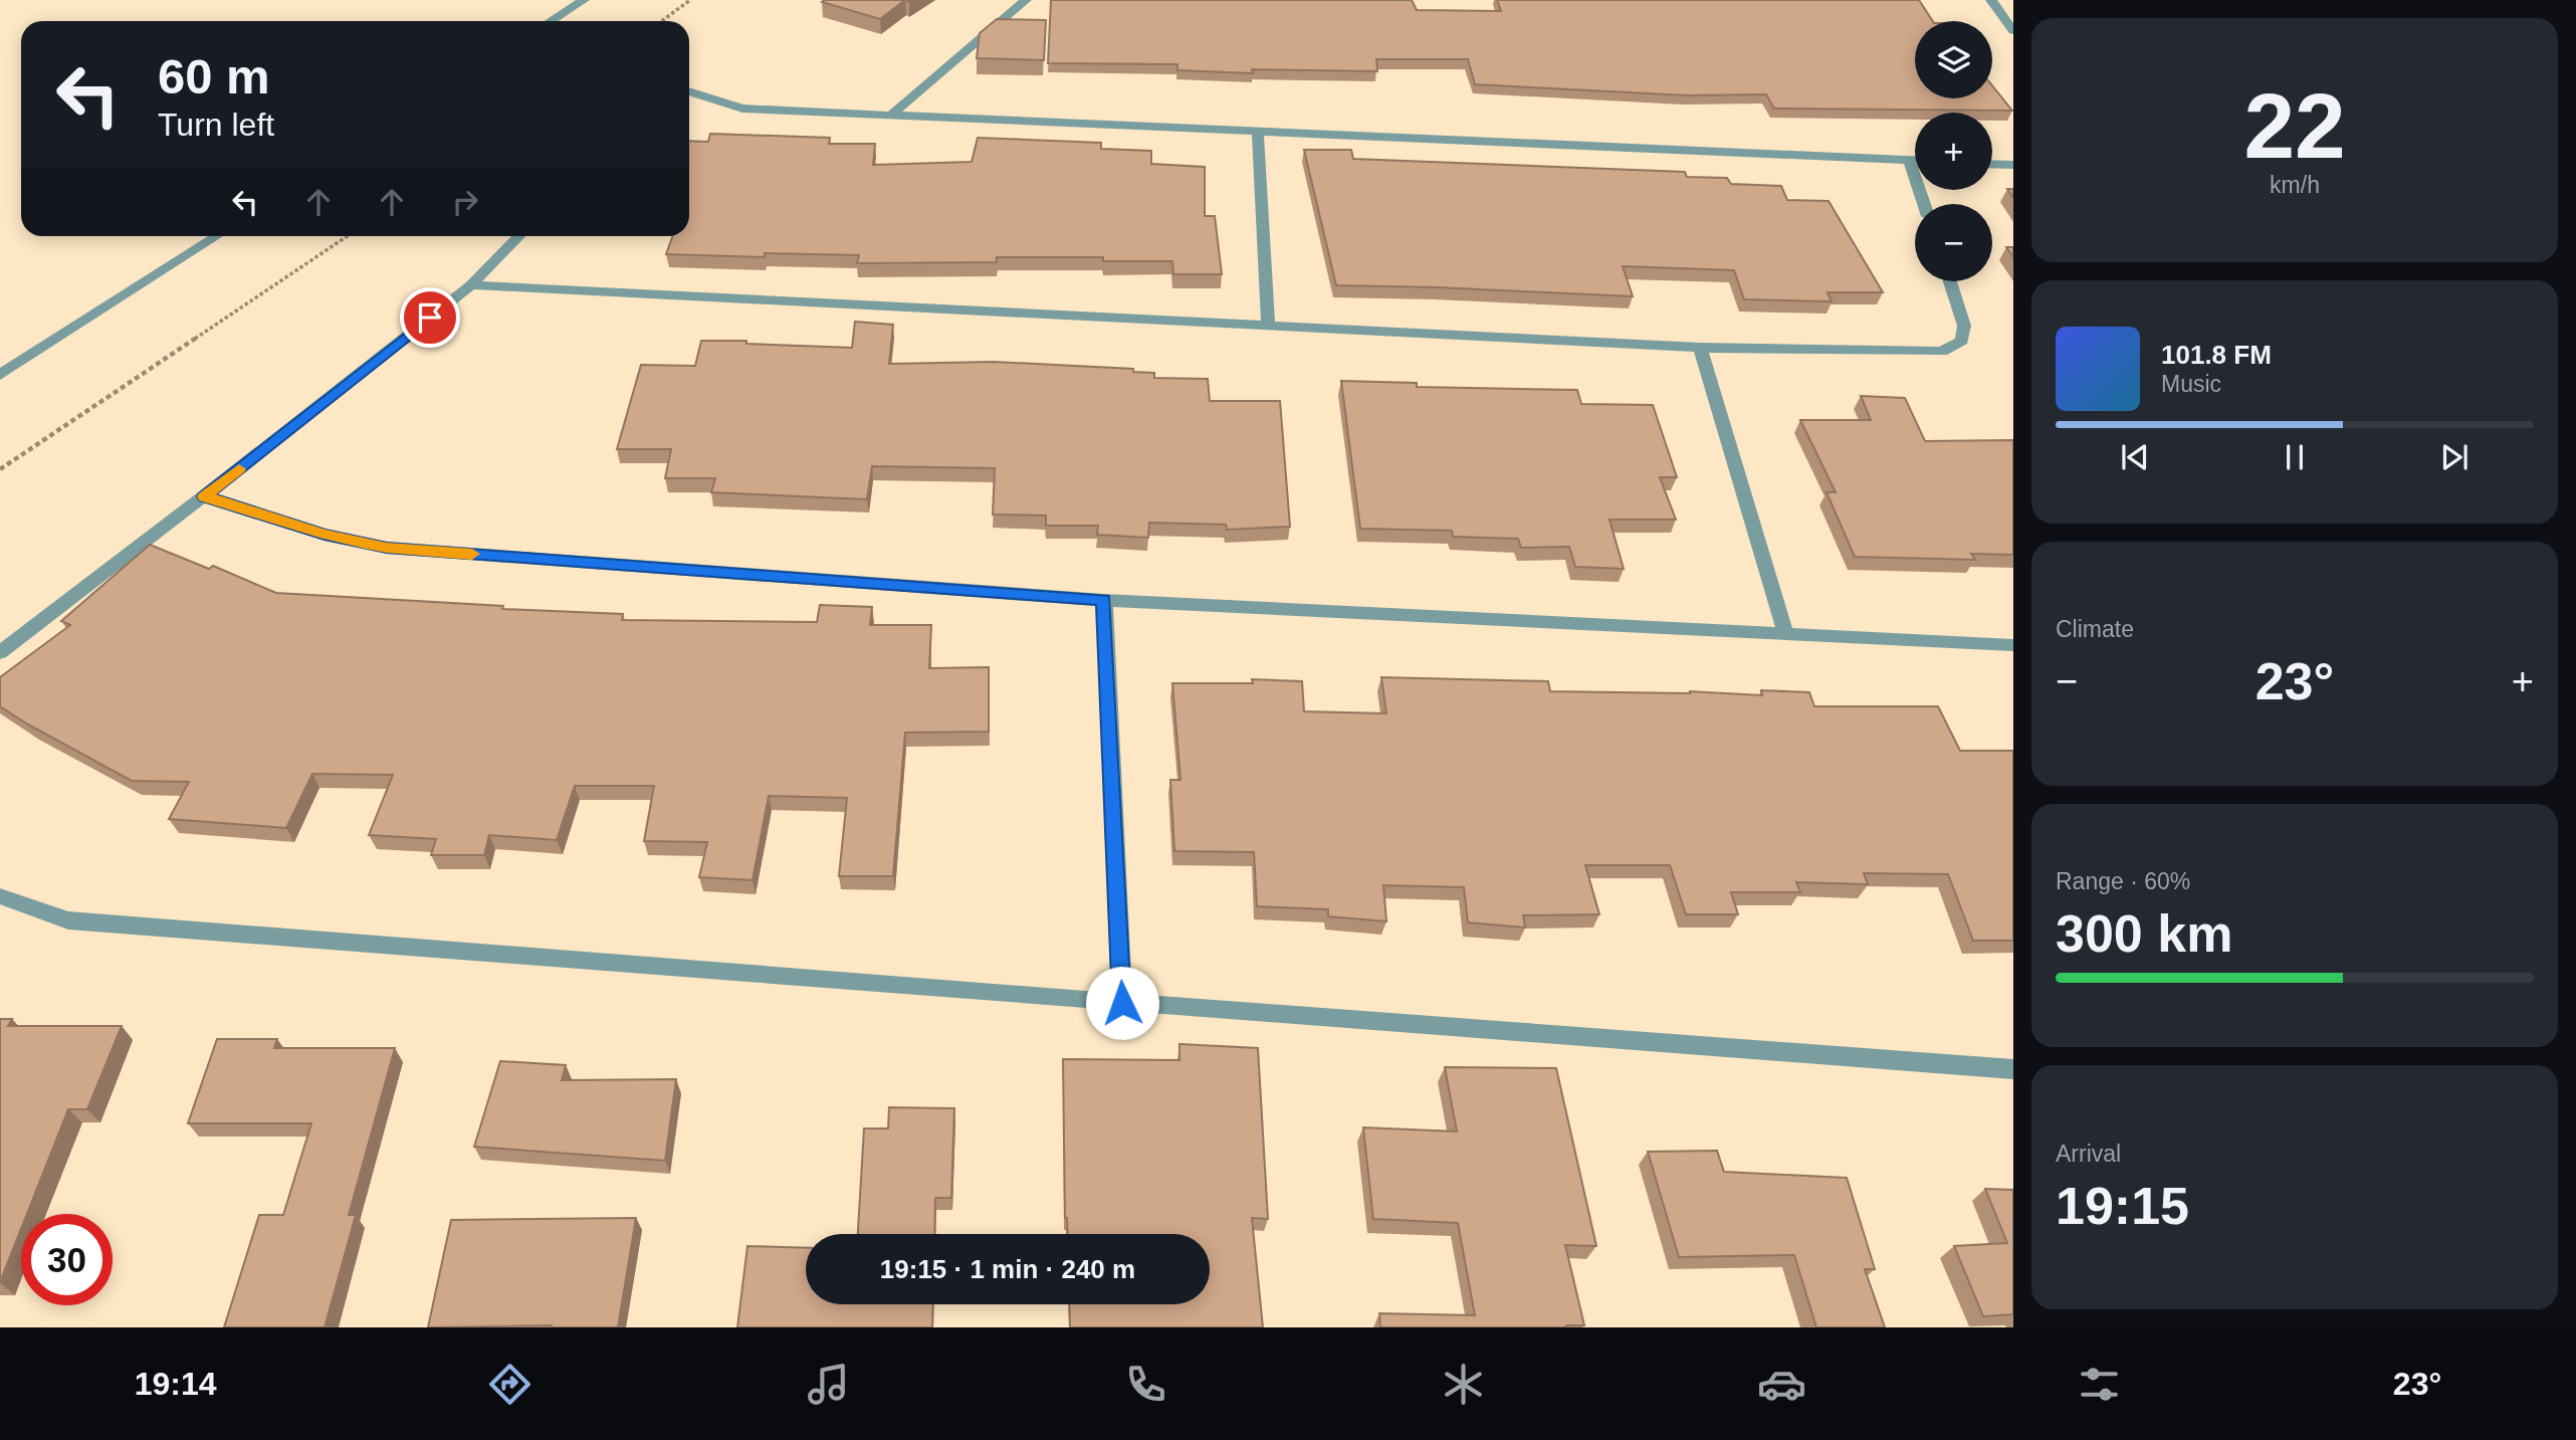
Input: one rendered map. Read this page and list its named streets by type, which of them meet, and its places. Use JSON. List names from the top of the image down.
{
  "page": {
    "tile": [
      ["22", "km/h"],
      "Climate",
      ["Range · 60%", "300 km"],
      ["Arrival", "19:15"]
    ],
    "map_buttons": ["+", "−"],
    "turn": ["60 m", "Turn left"],
    "song": ["101.8 FM", "Music"],
    "heat": ["−", "23°", "+"],
    "limit": "30",
    "trip": "19:15 · 1 min · 240 m",
    "tabs": ["19:14", "23°"]
  }
}
